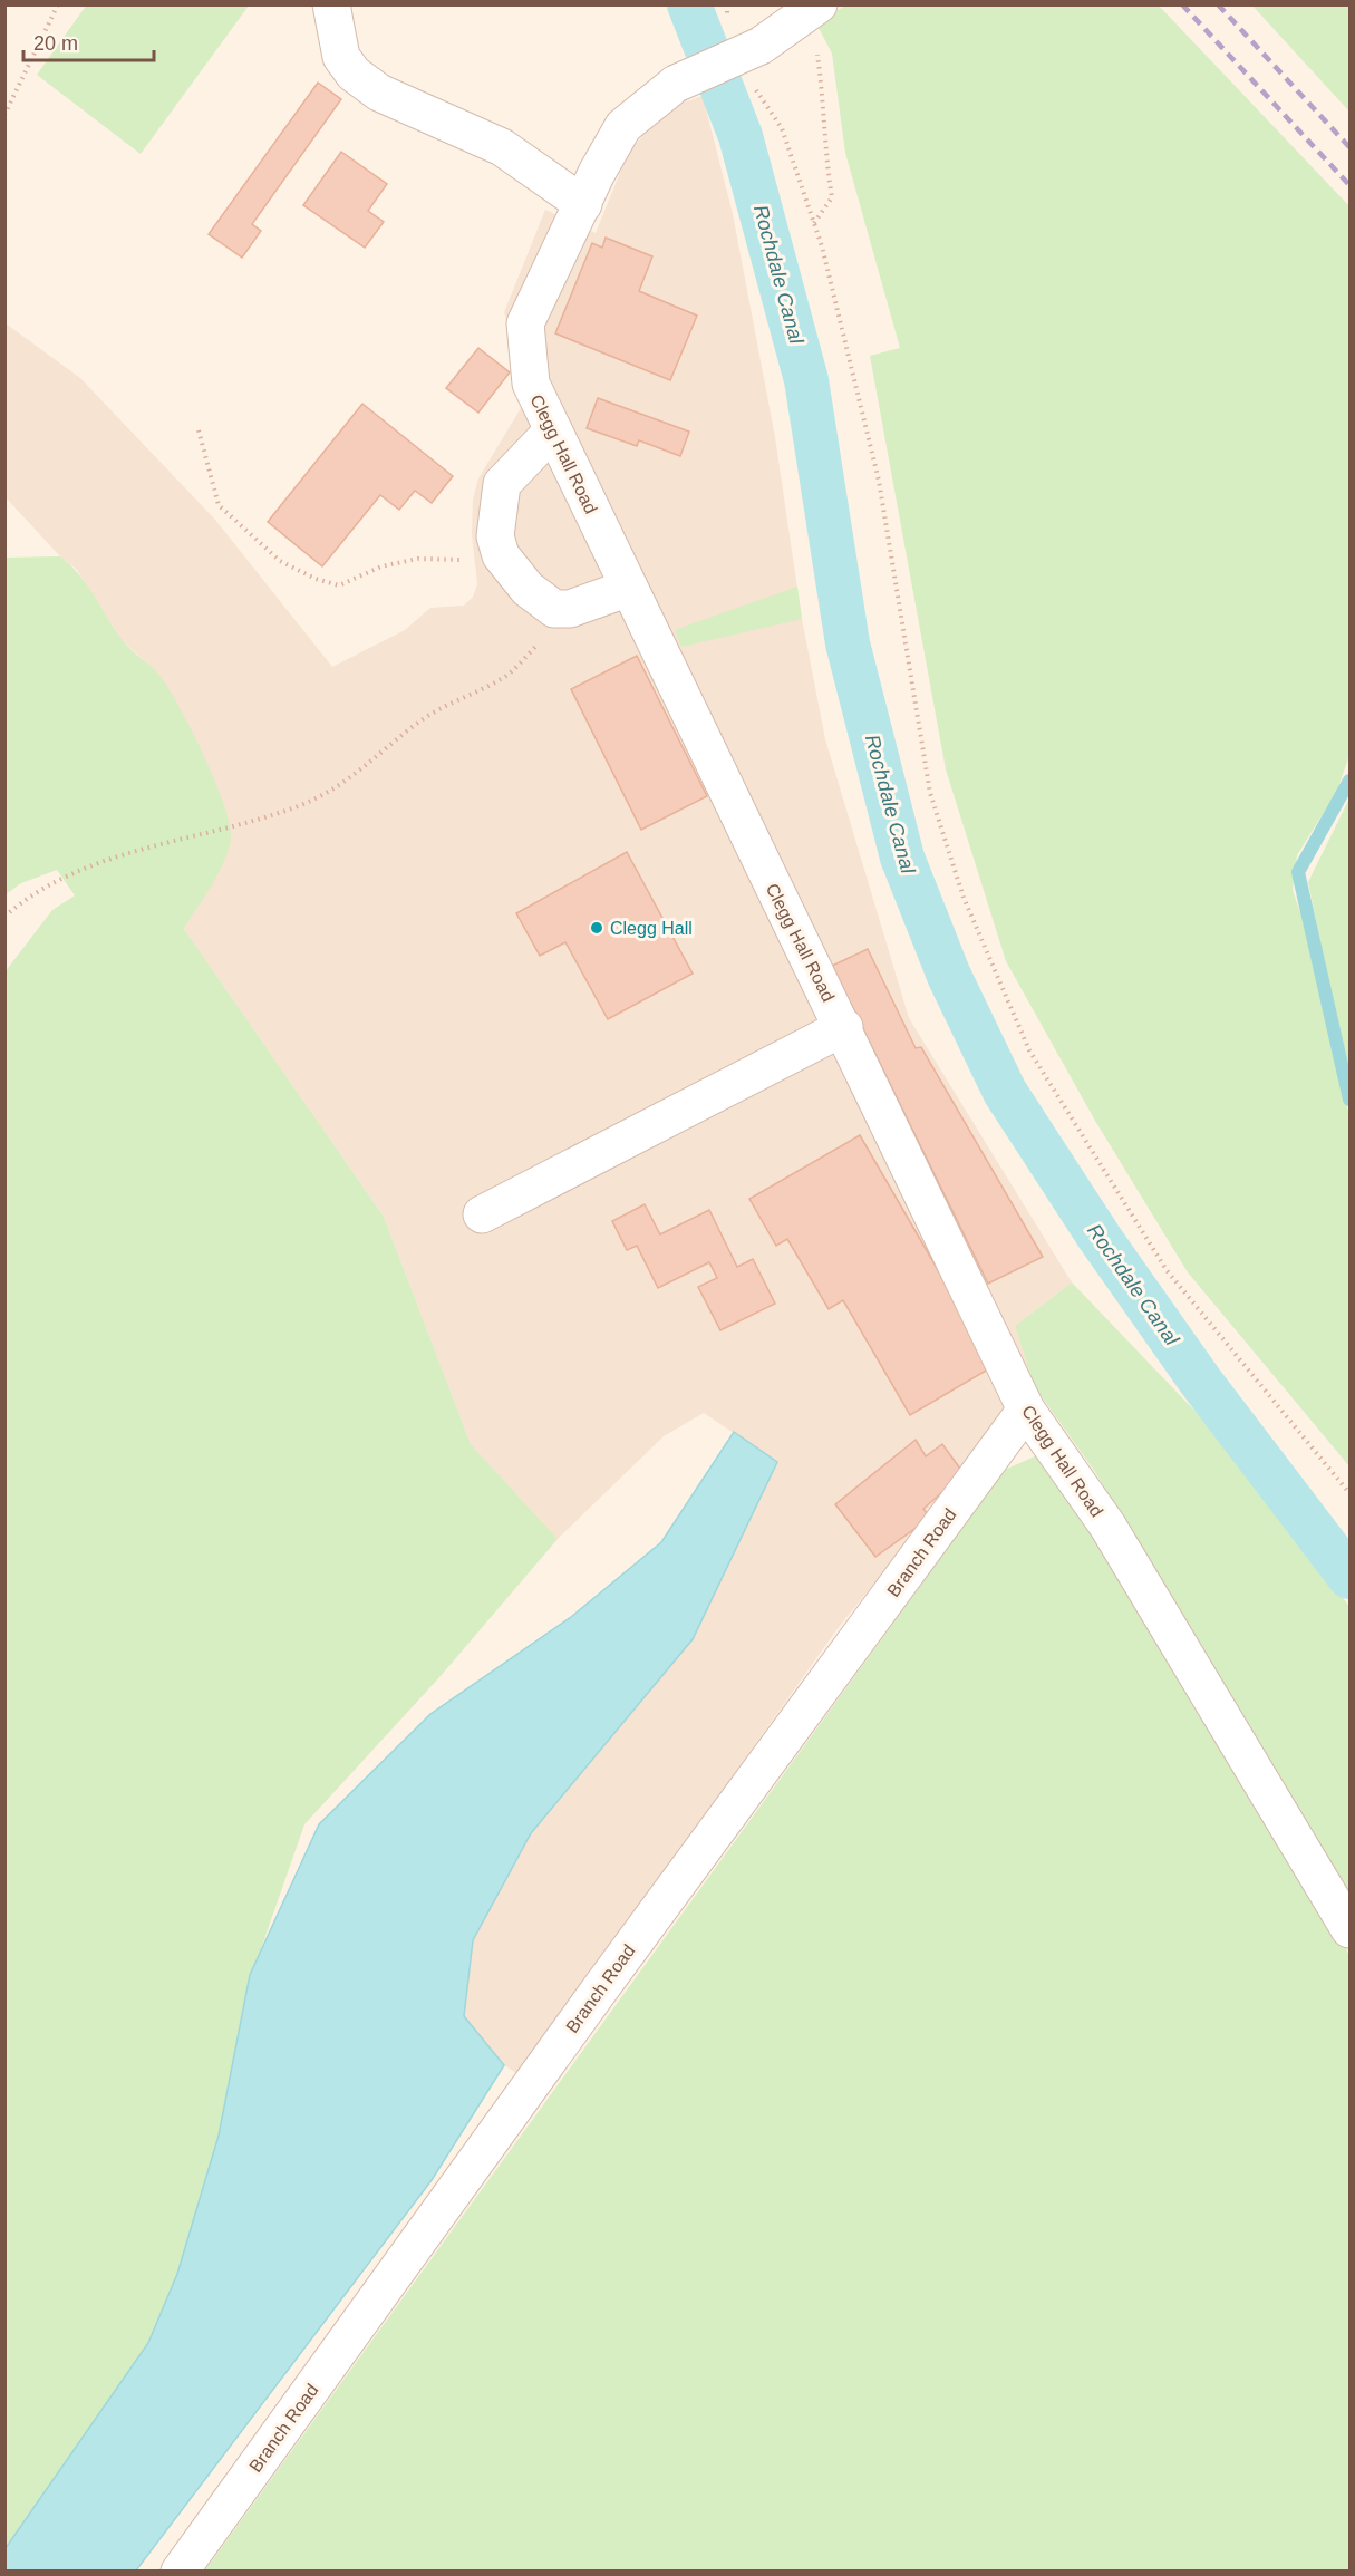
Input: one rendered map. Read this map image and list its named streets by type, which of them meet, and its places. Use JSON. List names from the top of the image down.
{
  "streets": {
    "street": ["Clegg Hall Road", "Branch Road"]
  },
  "crossings": [
    ["Clegg Hall Road", "Branch Road"]
  ],
  "water": ["Rochdale Canal"],
  "places": ["Clegg Hall"],
  "scale_bar": "20 m"
}
